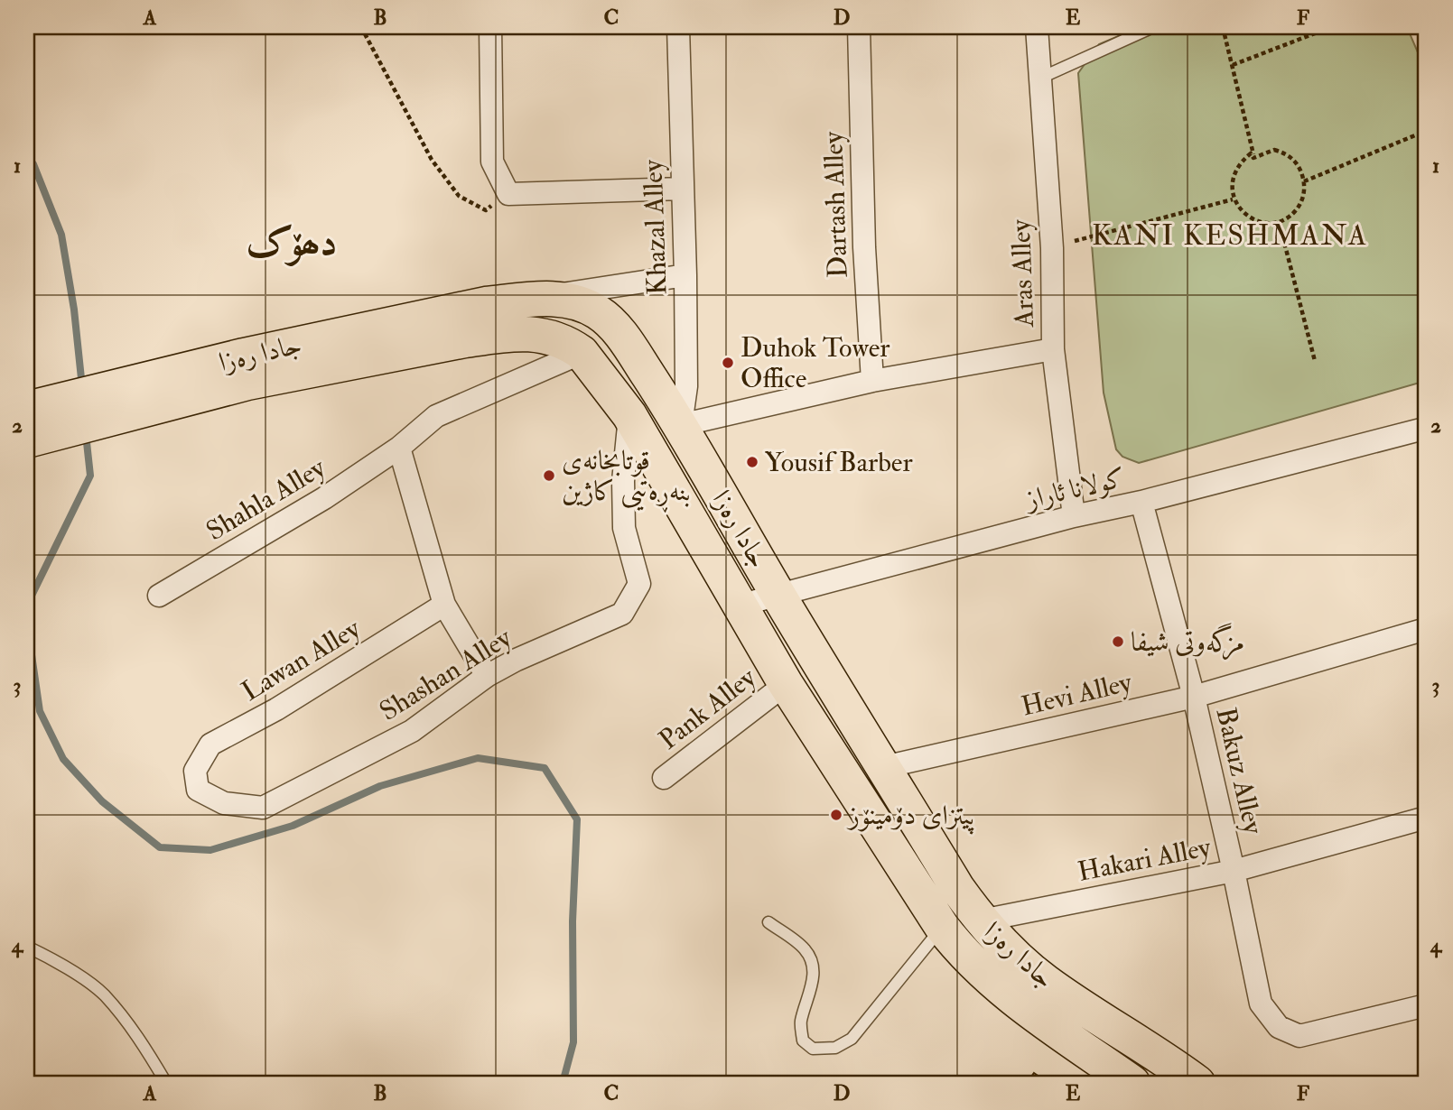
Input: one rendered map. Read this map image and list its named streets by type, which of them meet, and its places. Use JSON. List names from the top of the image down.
{
  "streets": {
    "main road": ["جادا ره‌زا"],
    "street": [
      "Dartash Alley",
      "Khazal Alley",
      "Aras Alley",
      "کولانا ئاراز",
      "Shahla Alley",
      "Lawan Alley",
      "Shashan Alley",
      "Hevi Alley",
      "Pank Alley",
      "Bakuz Alley",
      "Hakari Alley"
    ]
  },
  "crossings": [
    ["Khazal Alley", "جادا ره‌زا"],
    ["Aras Alley", "کولانا ئاراز"],
    ["جادا ره‌زا", "کولانا ئاراز"],
    ["جادا ره‌زا", "Shahla Alley"],
    ["جادا ره‌زا", "Shashan Alley"],
    ["جادا ره‌زا", "Hevi Alley"],
    ["جادا ره‌زا", "Pank Alley"],
    ["جادا ره‌زا", "Hakari Alley"],
    ["کولانا ئاراز", "Bakuz Alley"],
    ["Lawan Alley", "Shashan Alley"],
    ["Hevi Alley", "Bakuz Alley"],
    ["Bakuz Alley", "Hakari Alley"]
  ],
  "districts": ["KANI KESHMANA", "دھۆک"],
  "places": [
    "Duhok Tower Office",
    "Yousif Barber",
    "قوتابخانەی بنەڕەتیی کاژین",
    "مزگەوتی شیفا",
    "پیتزای دۆمینۆز"
  ],
  "grid": {
    "columns": [
      "A",
      "B",
      "C",
      "D",
      "E",
      "F"
    ],
    "rows": [
      "1",
      "2",
      "3",
      "4"
    ]
  }
}
